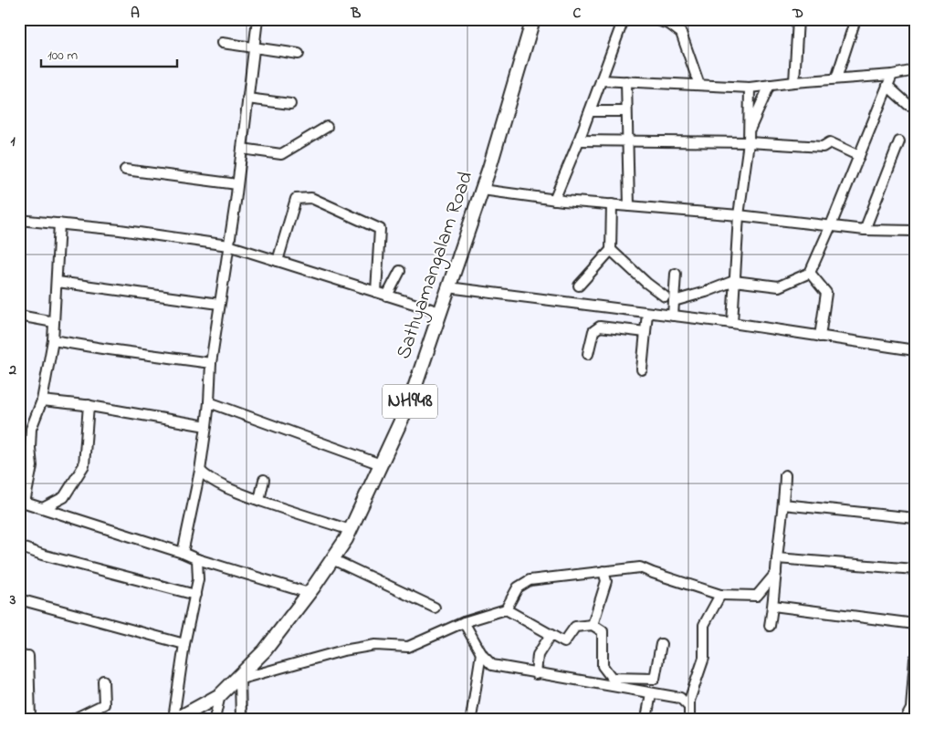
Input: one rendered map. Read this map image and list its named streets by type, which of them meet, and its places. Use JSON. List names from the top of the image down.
{
  "streets": {
    "highway": ["Sathyamangalam Road", "NH948"]
  },
  "scale_bar": "100 m",
  "grid": {
    "columns": [
      "A",
      "B",
      "C",
      "D"
    ],
    "rows": ["1", "2", "3"]
  }
}
